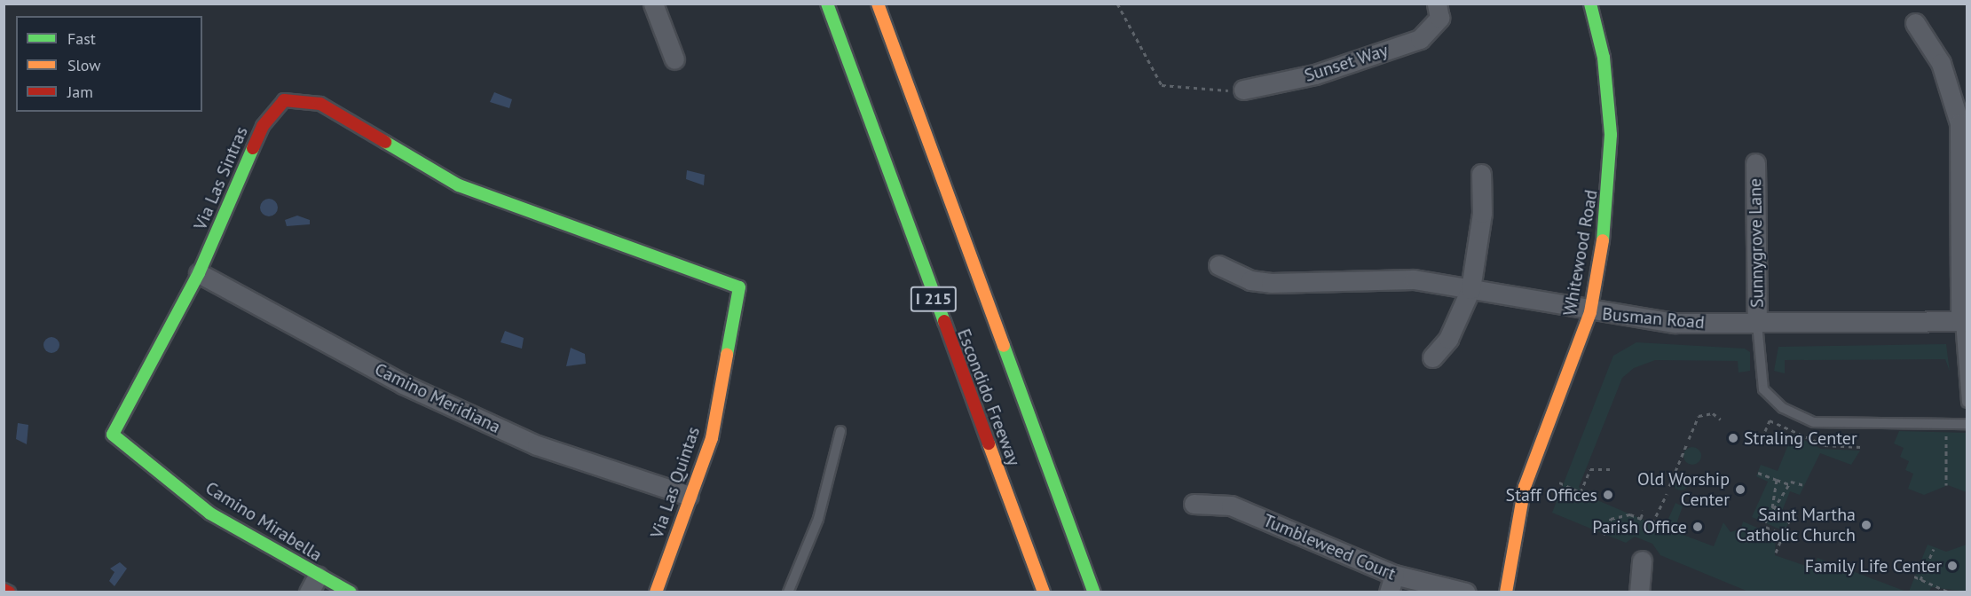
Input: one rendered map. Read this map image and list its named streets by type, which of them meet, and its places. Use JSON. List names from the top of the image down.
{
  "streets": {
    "main road": [
      "Via Las Sintras",
      "Whitewood Road",
      "I 215",
      "Escondido Freeway",
      "Via Las Quintas",
      "Camino Mirabella"
    ],
    "street": [
      "Sunset Way",
      "Sunnygrove Lane",
      "Busman Road",
      "Camino Meridiana",
      "Tumbleweed Court"
    ]
  },
  "crossings": [
    ["Via Las Sintras", "Camino Meridiana"],
    ["Via Las Sintras", "Via Las Quintas"],
    ["Via Las Sintras", "Camino Mirabella"],
    ["Sunnygrove Lane", "Busman Road"],
    ["Whitewood Road", "Busman Road"],
    ["Camino Meridiana", "Via Las Quintas"]
  ],
  "places": [
    "Straling Center",
    "Old Worship Center",
    "Staff Offices",
    "Saint Martha Catholic Church",
    "Parish Office",
    "Family Life Center"
  ],
  "legend": ["Fast", "Slow", "Jam"]
}
